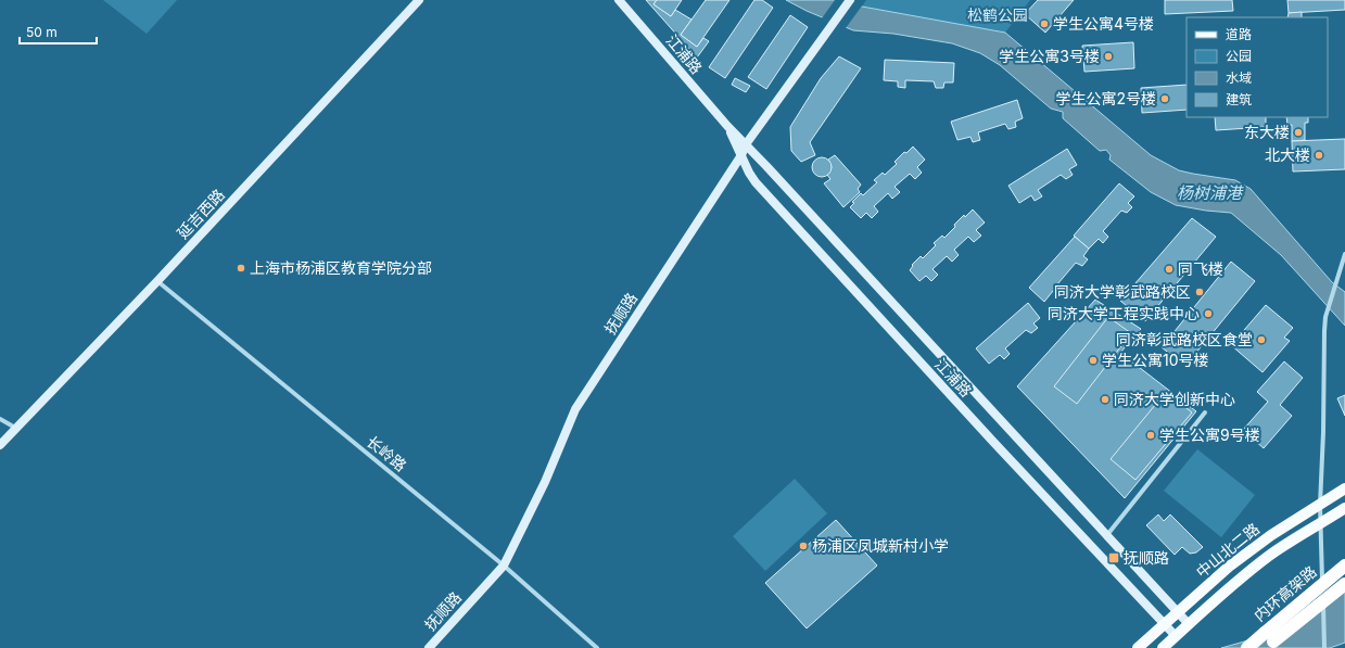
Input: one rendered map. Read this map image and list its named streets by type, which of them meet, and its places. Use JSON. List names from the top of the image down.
{
  "streets": {
    "highway": ["内环高架路"],
    "main road": [
      "江浦路",
      "延吉西路",
      "抚顺路",
      "中山北二路"
    ],
    "street": ["长岭路"]
  },
  "crossings": [
    ["江浦路", "抚顺路"],
    ["江浦路", "中山北二路"],
    ["延吉西路", "长岭路"],
    ["抚顺路", "长岭路"]
  ],
  "water": ["杨树浦港"],
  "parks": ["松鹤公园"],
  "places": {
    "other": [
      "学生公寓4号楼",
      "学生公寓3号楼",
      "学生公寓2号楼",
      "东大楼",
      "北大楼",
      "上海市杨浦区教育学院分部",
      "同飞楼",
      "同济大学彰武路校区",
      "同济大学工程实践中心",
      "同济彰武路校区食堂",
      "学生公寓10号楼",
      "同济大学创新中心",
      "学生公寓9号楼",
      "杨浦区凤城新村小学"
    ],
    "transit": ["抚顺路"]
  },
  "legend": [
    "道路",
    "公园",
    "水域",
    "建筑"
  ],
  "scale_bar": "50 m"
}
